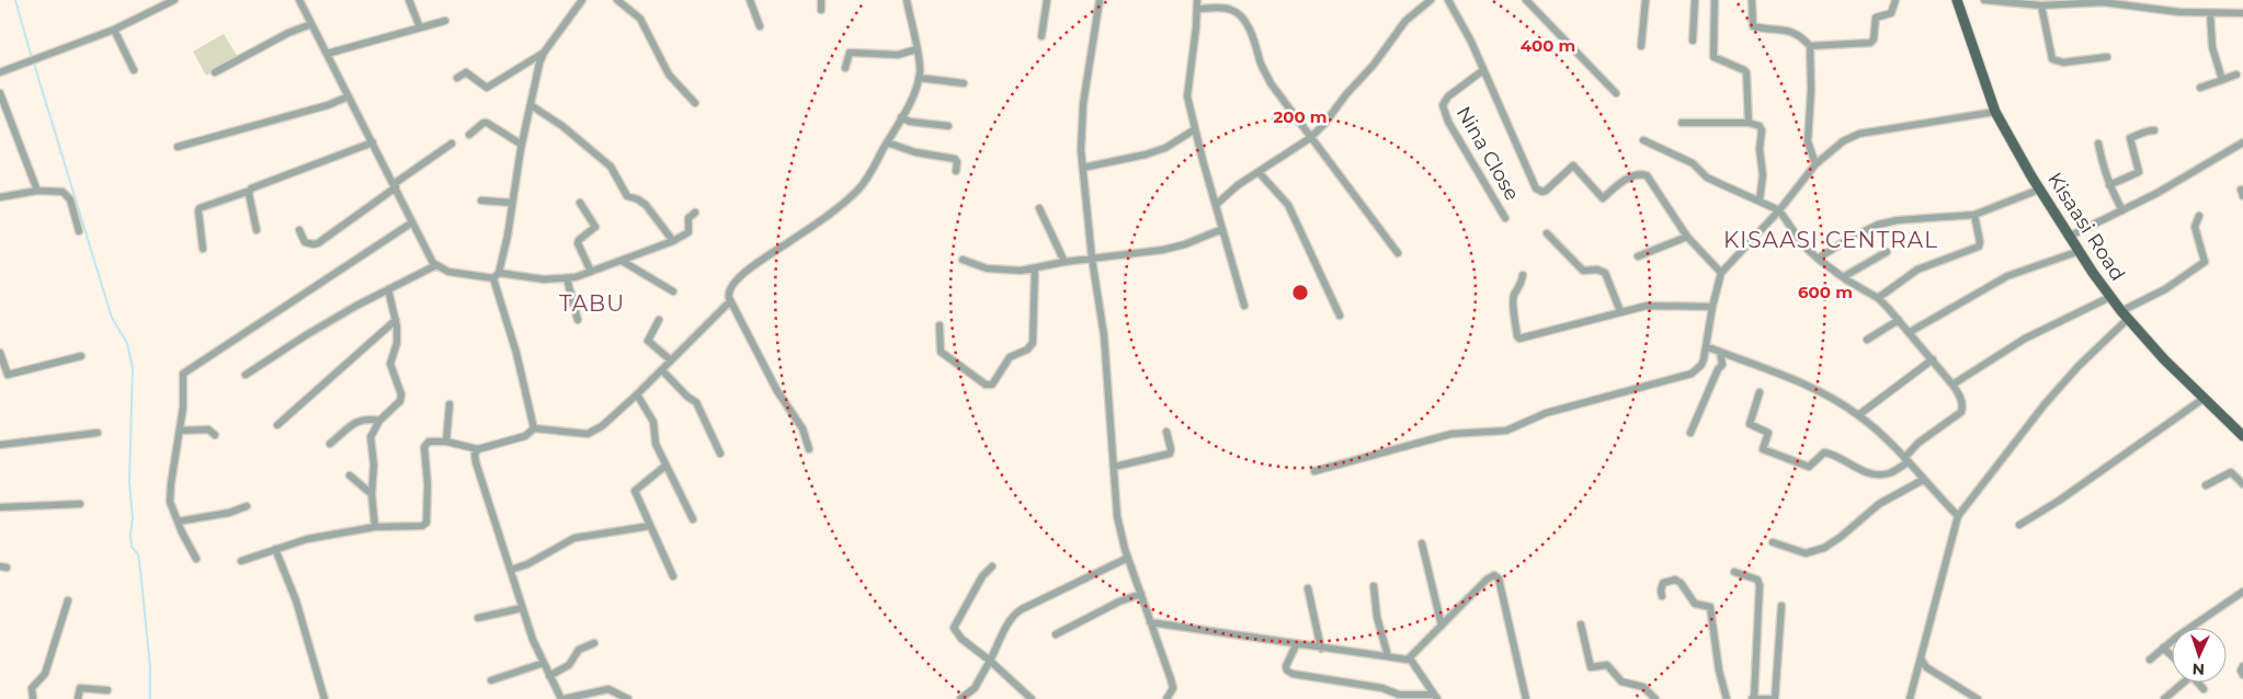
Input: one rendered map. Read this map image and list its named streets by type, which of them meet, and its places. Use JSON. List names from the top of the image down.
{
  "streets": {
    "main road": ["Kisaasi Road"],
    "street": ["Nina Close"]
  },
  "districts": ["KISAASI CENTRAL", "TABU"],
  "north": "bottom",
  "rings": ["400 m", "200 m", "600 m"]
}
